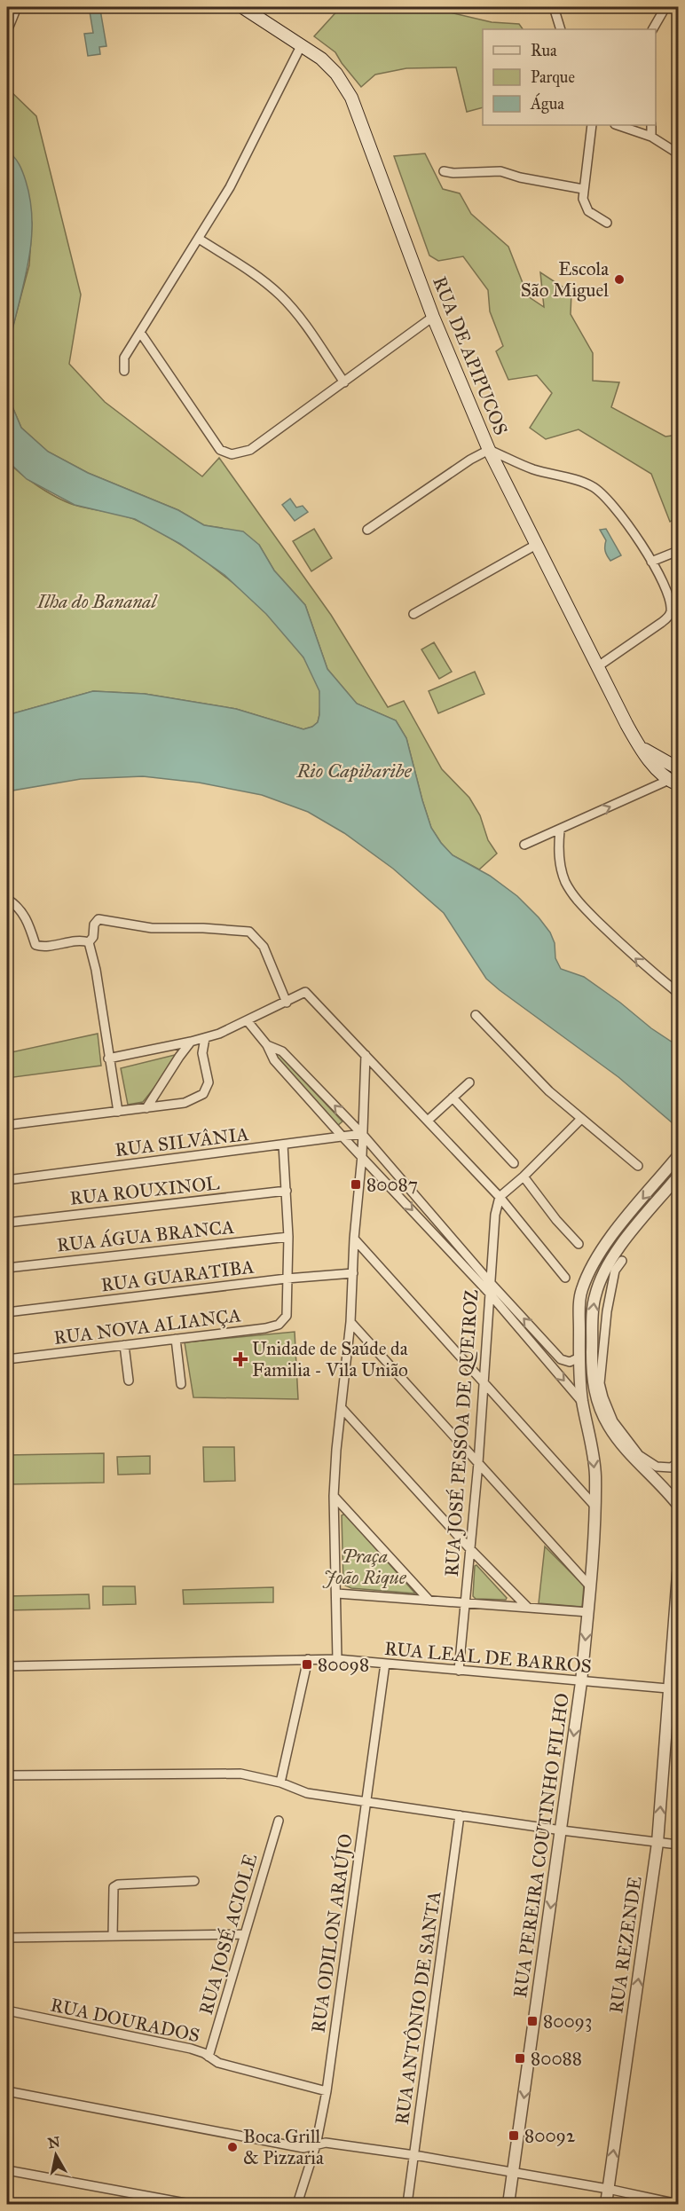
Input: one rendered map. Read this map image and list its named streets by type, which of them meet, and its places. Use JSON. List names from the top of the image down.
{
  "streets": {
    "main road": ["RUA DE APIPUCOS"],
    "street": [
      "RUA SILVÂNIA",
      "RUA ROUXINOL",
      "RUA ÁGUA BRANCA",
      "RUA GUARATIBA",
      "RUA NOVA ALIANÇA",
      "RUA JOSÉ PESSOA DE QUEIROZ",
      "RUA LEAL DE BARROS",
      "RUA PEREIRA COUTINHO FILHO",
      "RUA ODILON ARAÚJO",
      "RUA JOSÉ ACIOLE",
      "RUA REZENDE",
      "RUA ANTÔNIO DE SANTA",
      "RUA DOURADOS"
    ]
  },
  "crossings": [
    ["RUA GUARATIBA", "RUA NOVA ALIANÇA"],
    ["RUA JOSÉ PESSOA DE QUEIROZ", "RUA LEAL DE BARROS"],
    ["RUA LEAL DE BARROS", "RUA PEREIRA COUTINHO FILHO"],
    ["RUA LEAL DE BARROS", "RUA ODILON ARAÚJO"],
    ["RUA LEAL DE BARROS", "RUA REZENDE"],
    ["RUA ODILON ARAÚJO", "RUA DOURADOS"],
    ["RUA JOSÉ ACIOLE", "RUA DOURADOS"]
  ],
  "one_way": ["RUA REZENDE"],
  "water": ["Rio Capibaribe"],
  "parks": ["Ilha do Bananal", "Praça João Rique"],
  "places": {
    "other": ["Escola São Miguel", "Boca Grill & Pizzaria"],
    "transit": [
      "80087",
      "80098",
      "80093",
      "80088",
      "80092"
    ],
    "health": ["Unidade de Saúde da Familia - Vila União"]
  },
  "legend": ["Rua", "Parque", "Água"],
  "north": "top"
}
